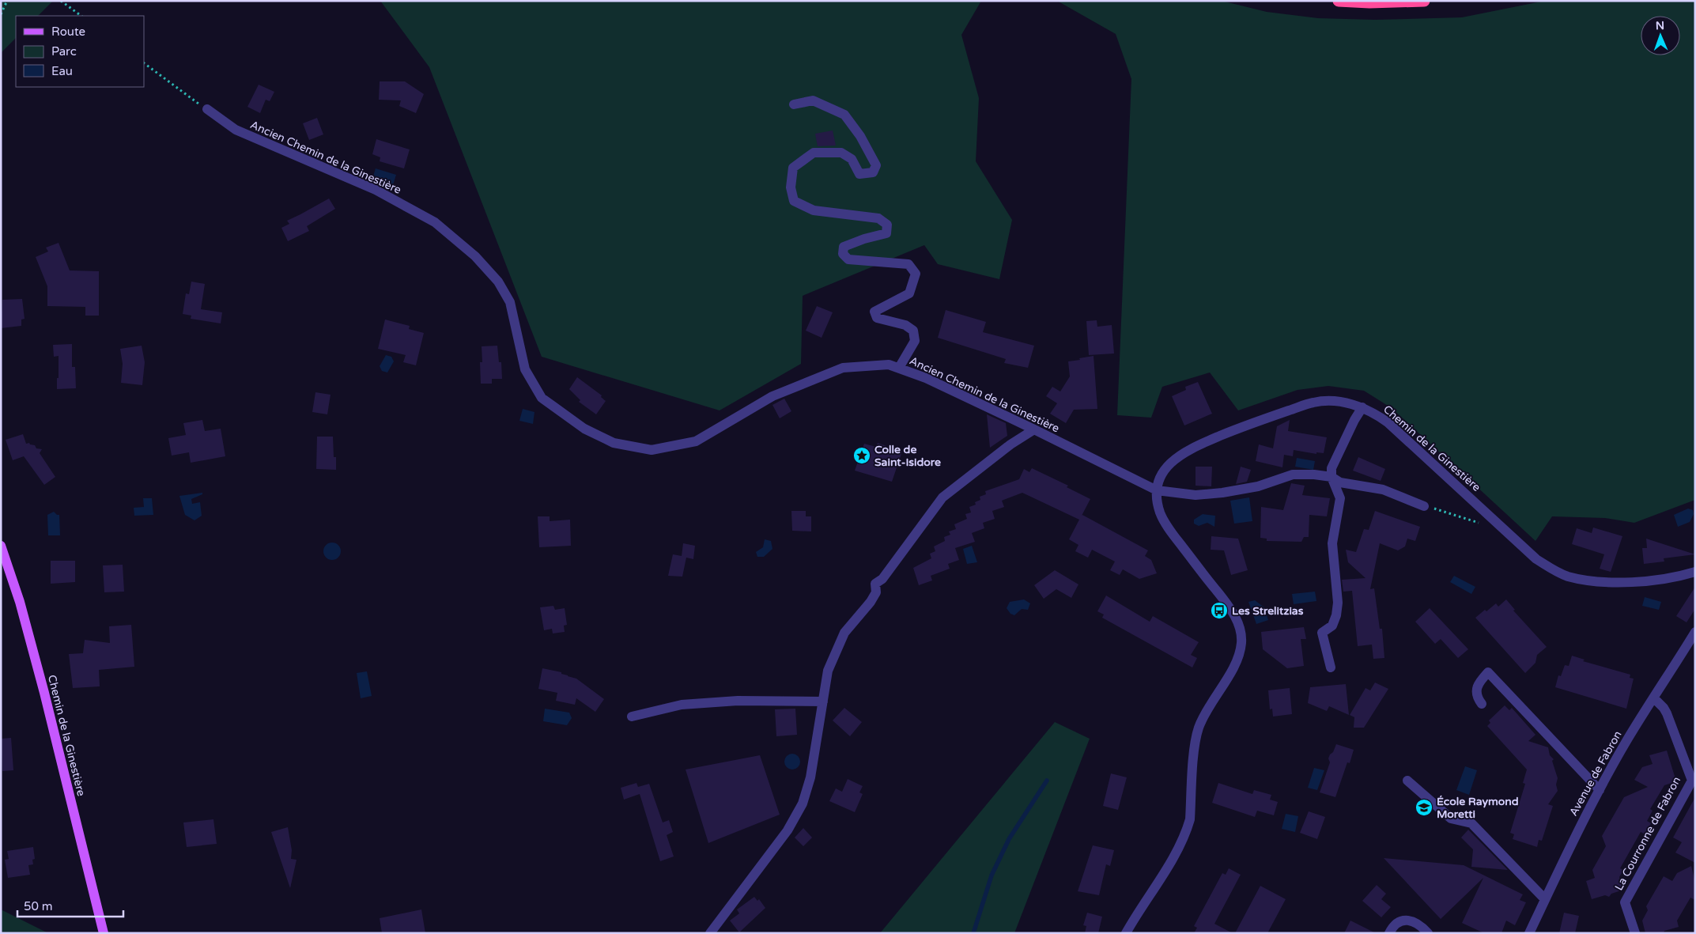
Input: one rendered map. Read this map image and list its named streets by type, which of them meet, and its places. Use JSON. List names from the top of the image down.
{
  "streets": {
    "main road": ["Chemin de la Ginestière"],
    "street": ["Ancien Chemin de la Ginestière", "Avenue de Fabron", "La Courronne de Fabron"]
  },
  "crossings": [
    ["Ancien Chemin de la Ginestière", "Chemin de la Ginestière"],
    ["Avenue de Fabron", "La Courronne de Fabron"]
  ],
  "places": {
    "place": ["Colle de Saint-Isidore"],
    "bus stop": ["Les Strelitzias"],
    "school or university": ["École Raymond Moretti"]
  },
  "legend": ["Route", "Parc", "Eau"],
  "scale_bar": "50 m",
  "north": "top"
}
